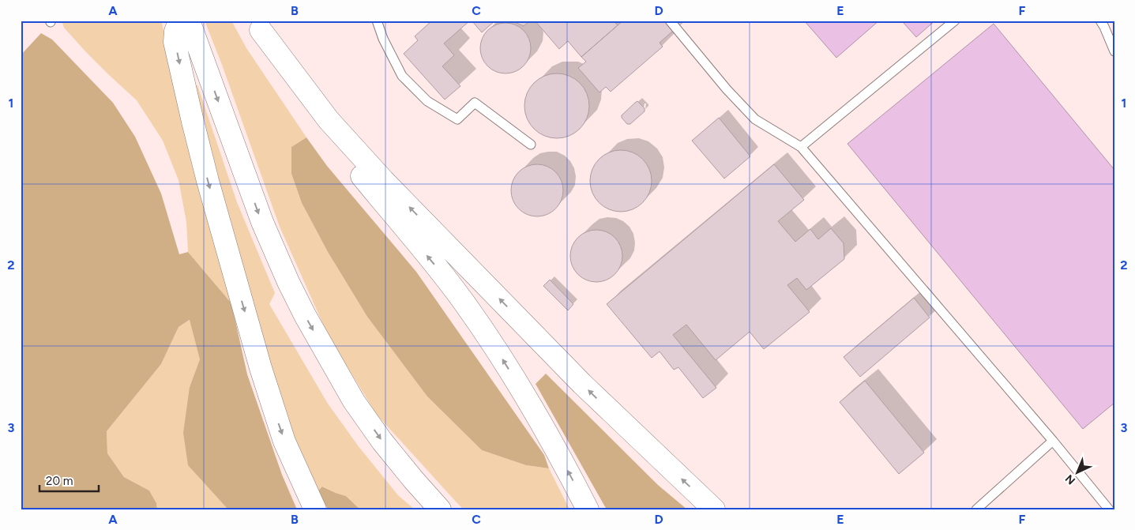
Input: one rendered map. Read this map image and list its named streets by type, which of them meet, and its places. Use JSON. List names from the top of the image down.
{
  "scale_bar": "20 m",
  "north": "bottom left",
  "grid": {
    "columns": [
      "A",
      "B",
      "C",
      "D",
      "E",
      "F"
    ],
    "rows": ["1", "2", "3"]
  }
}
